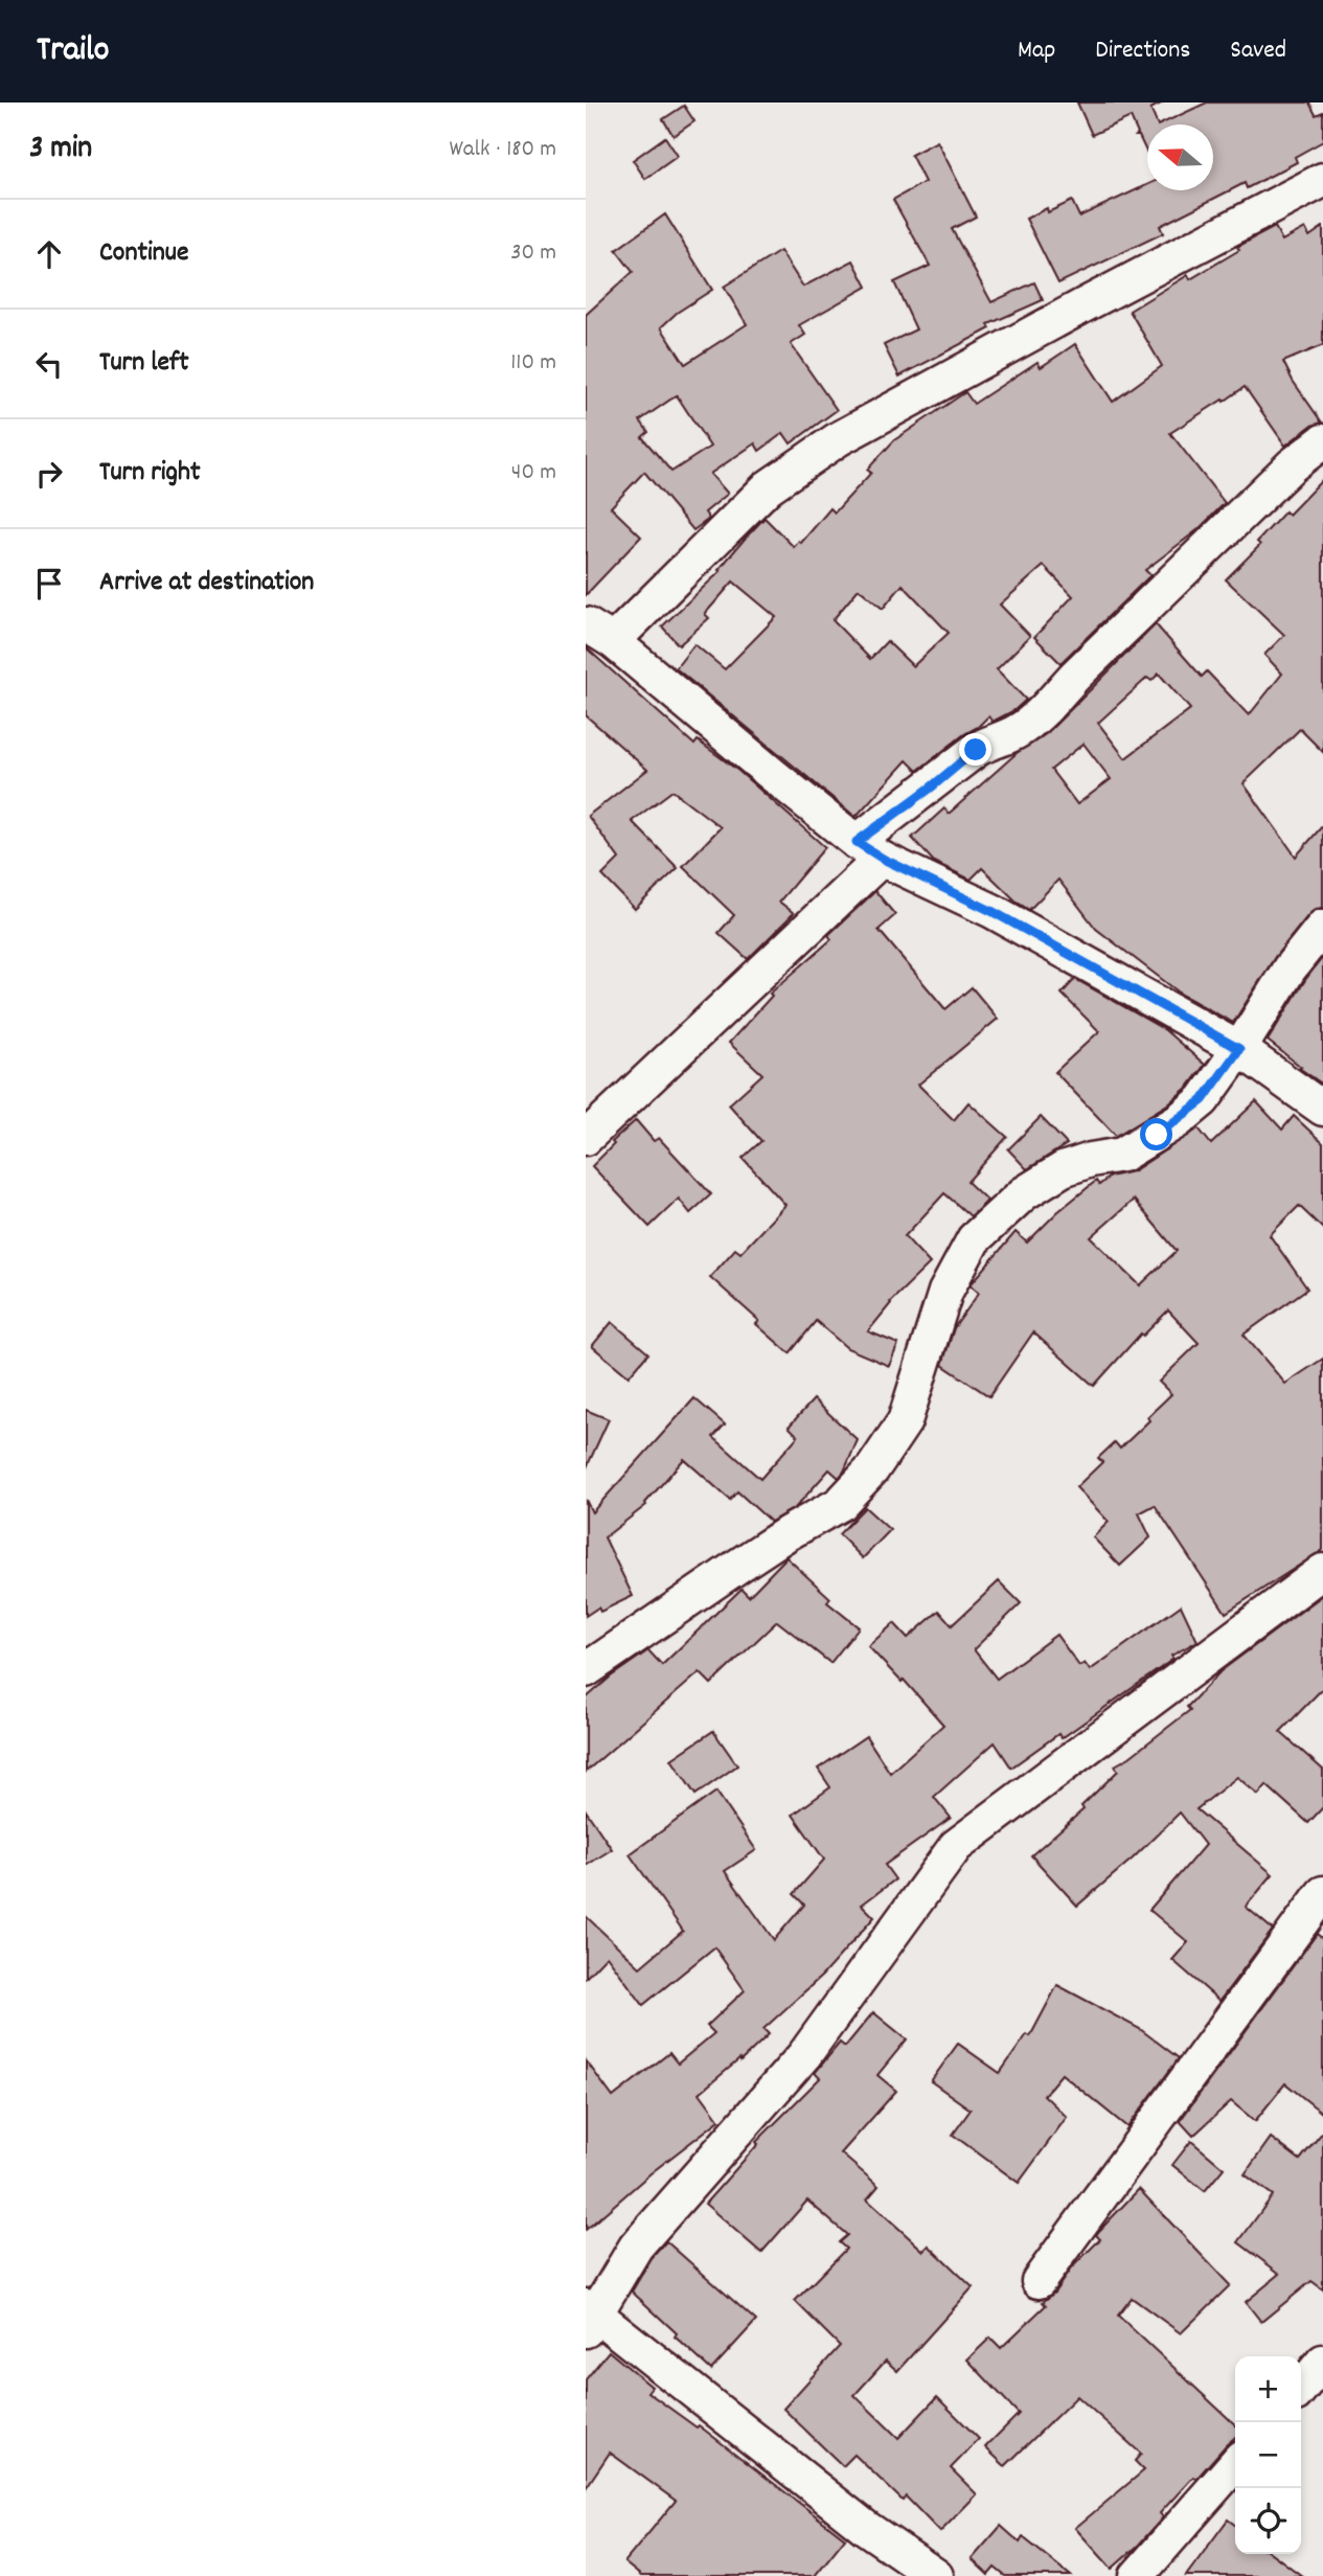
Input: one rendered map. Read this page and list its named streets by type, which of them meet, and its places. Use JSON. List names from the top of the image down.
{
  "north": "left",
  "page": {
    "header": "Trailo",
    "nav": ["Map", "Directions", "Saved"],
    "heading": ["3 min", "Walk · 180 m"],
    "list": [
      ["Continue", "30 m"],
      ["Turn left", "110 m"],
      ["Turn right", "40 m"],
      "Arrive at destination"
    ],
    "map_buttons": ["+", "−"]
  }
}
